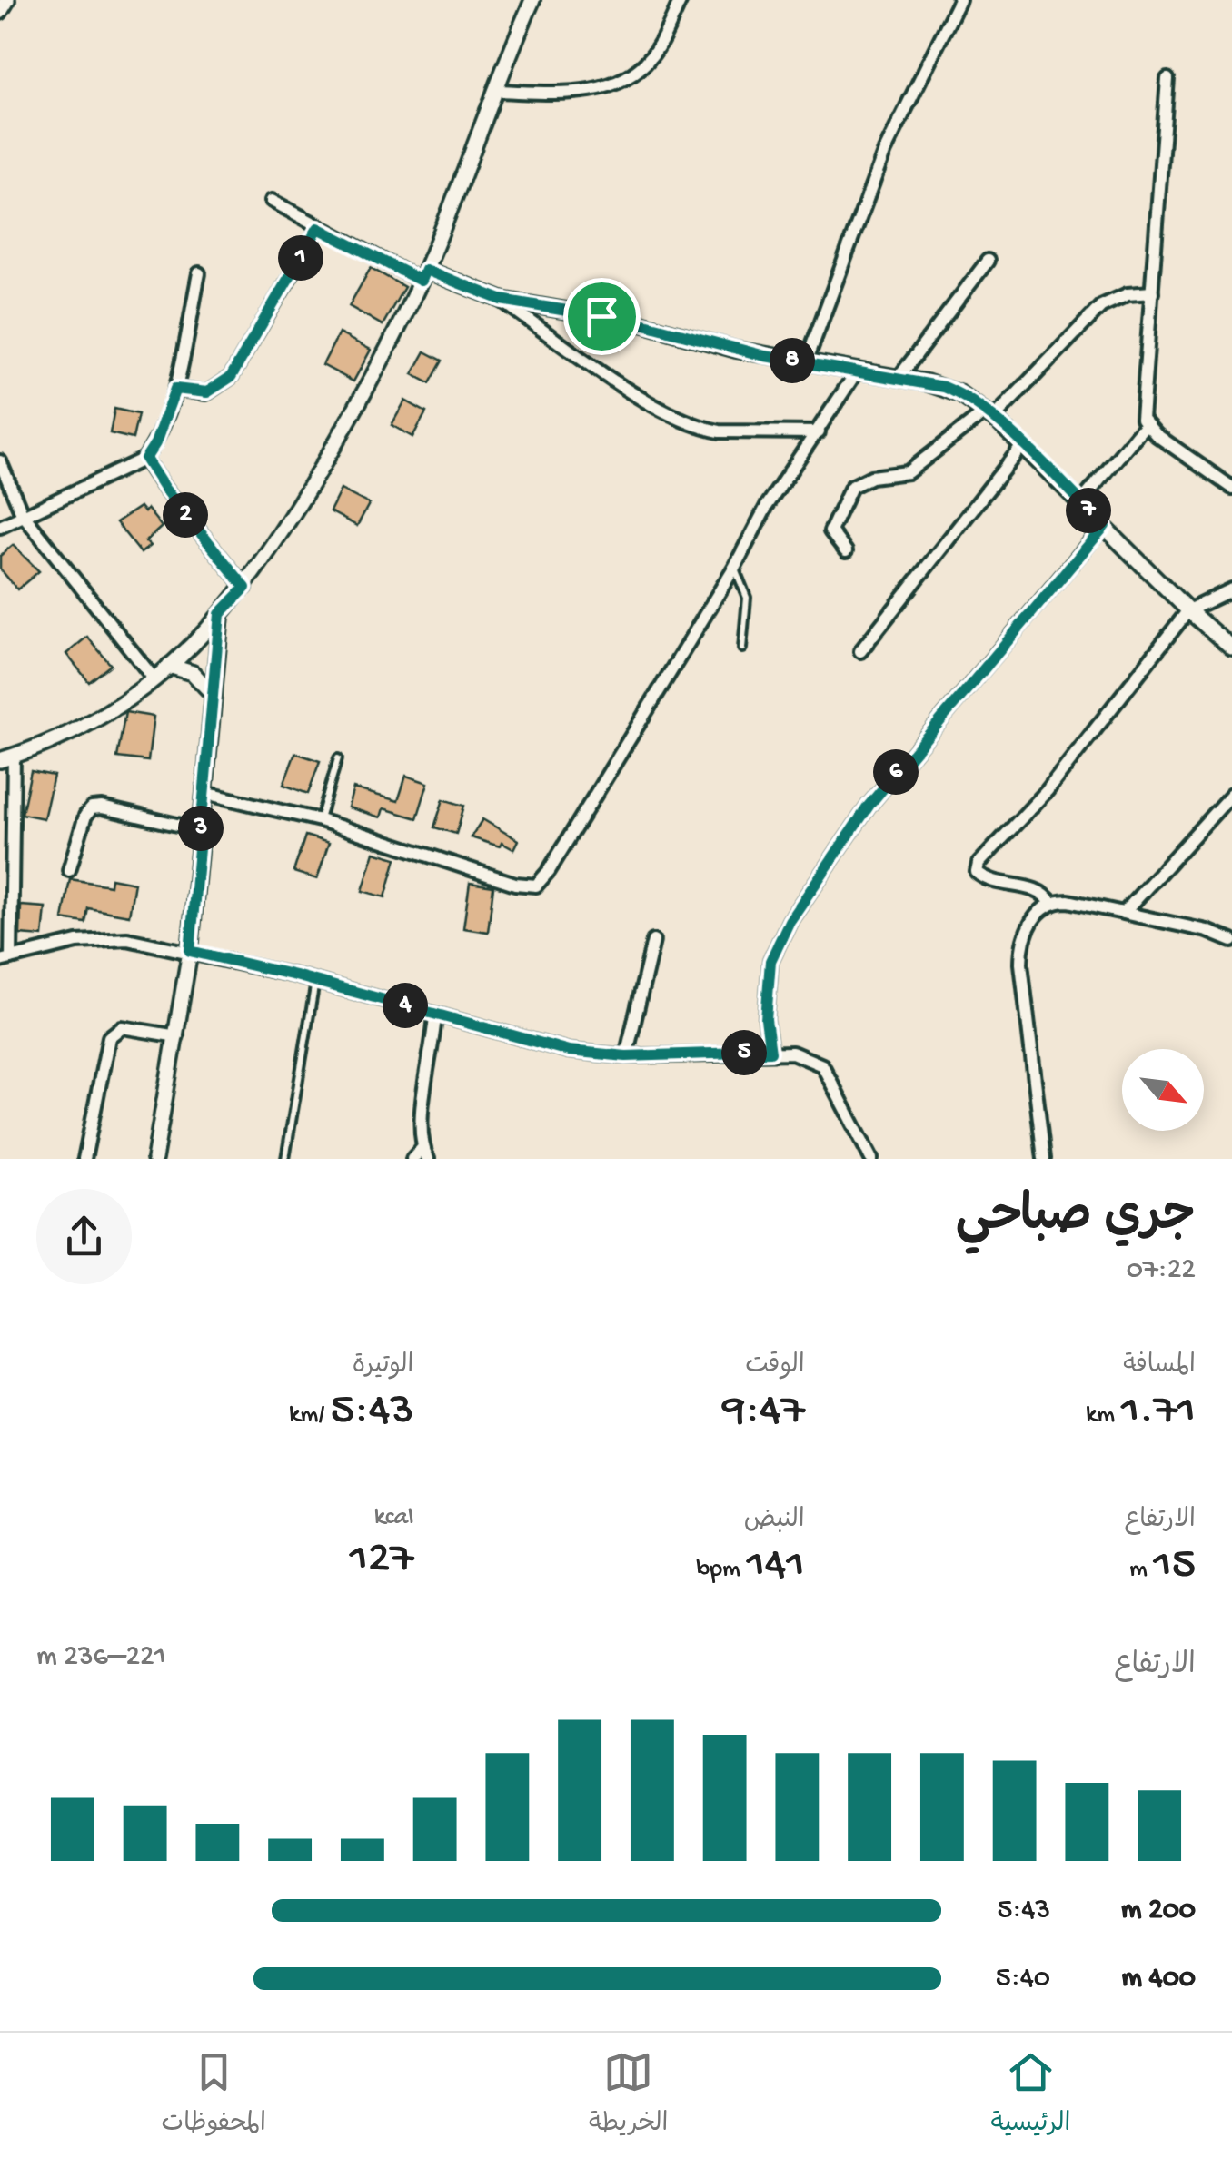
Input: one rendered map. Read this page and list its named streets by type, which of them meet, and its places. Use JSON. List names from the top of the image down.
{
  "north": "bottom right",
  "page": {
    "pins": [
      "1",
      "8",
      "7",
      "2",
      "6",
      "3",
      "4",
      "5"
    ],
    "heading": ["جري صباحي", "07:22"],
    "stats": [
      ["المسافة", "1.71 km"],
      ["الوقت", "9:47"],
      ["الوتيرة", "5:43 /km"],
      ["الارتفاع", "15 m"],
      ["النبض", "141 bpm"],
      ["kcal", "127"]
    ],
    "chart": ["الارتفاع", "221–236 m"],
    "list": [
      {
        "name": "200 m",
        "note": "5:43"
      },
      {
        "name": "400 m",
        "note": "5:40"
      }
    ],
    "tabs": ["الرئيسية", "الخريطة", "المحفوظات"]
  }
}
